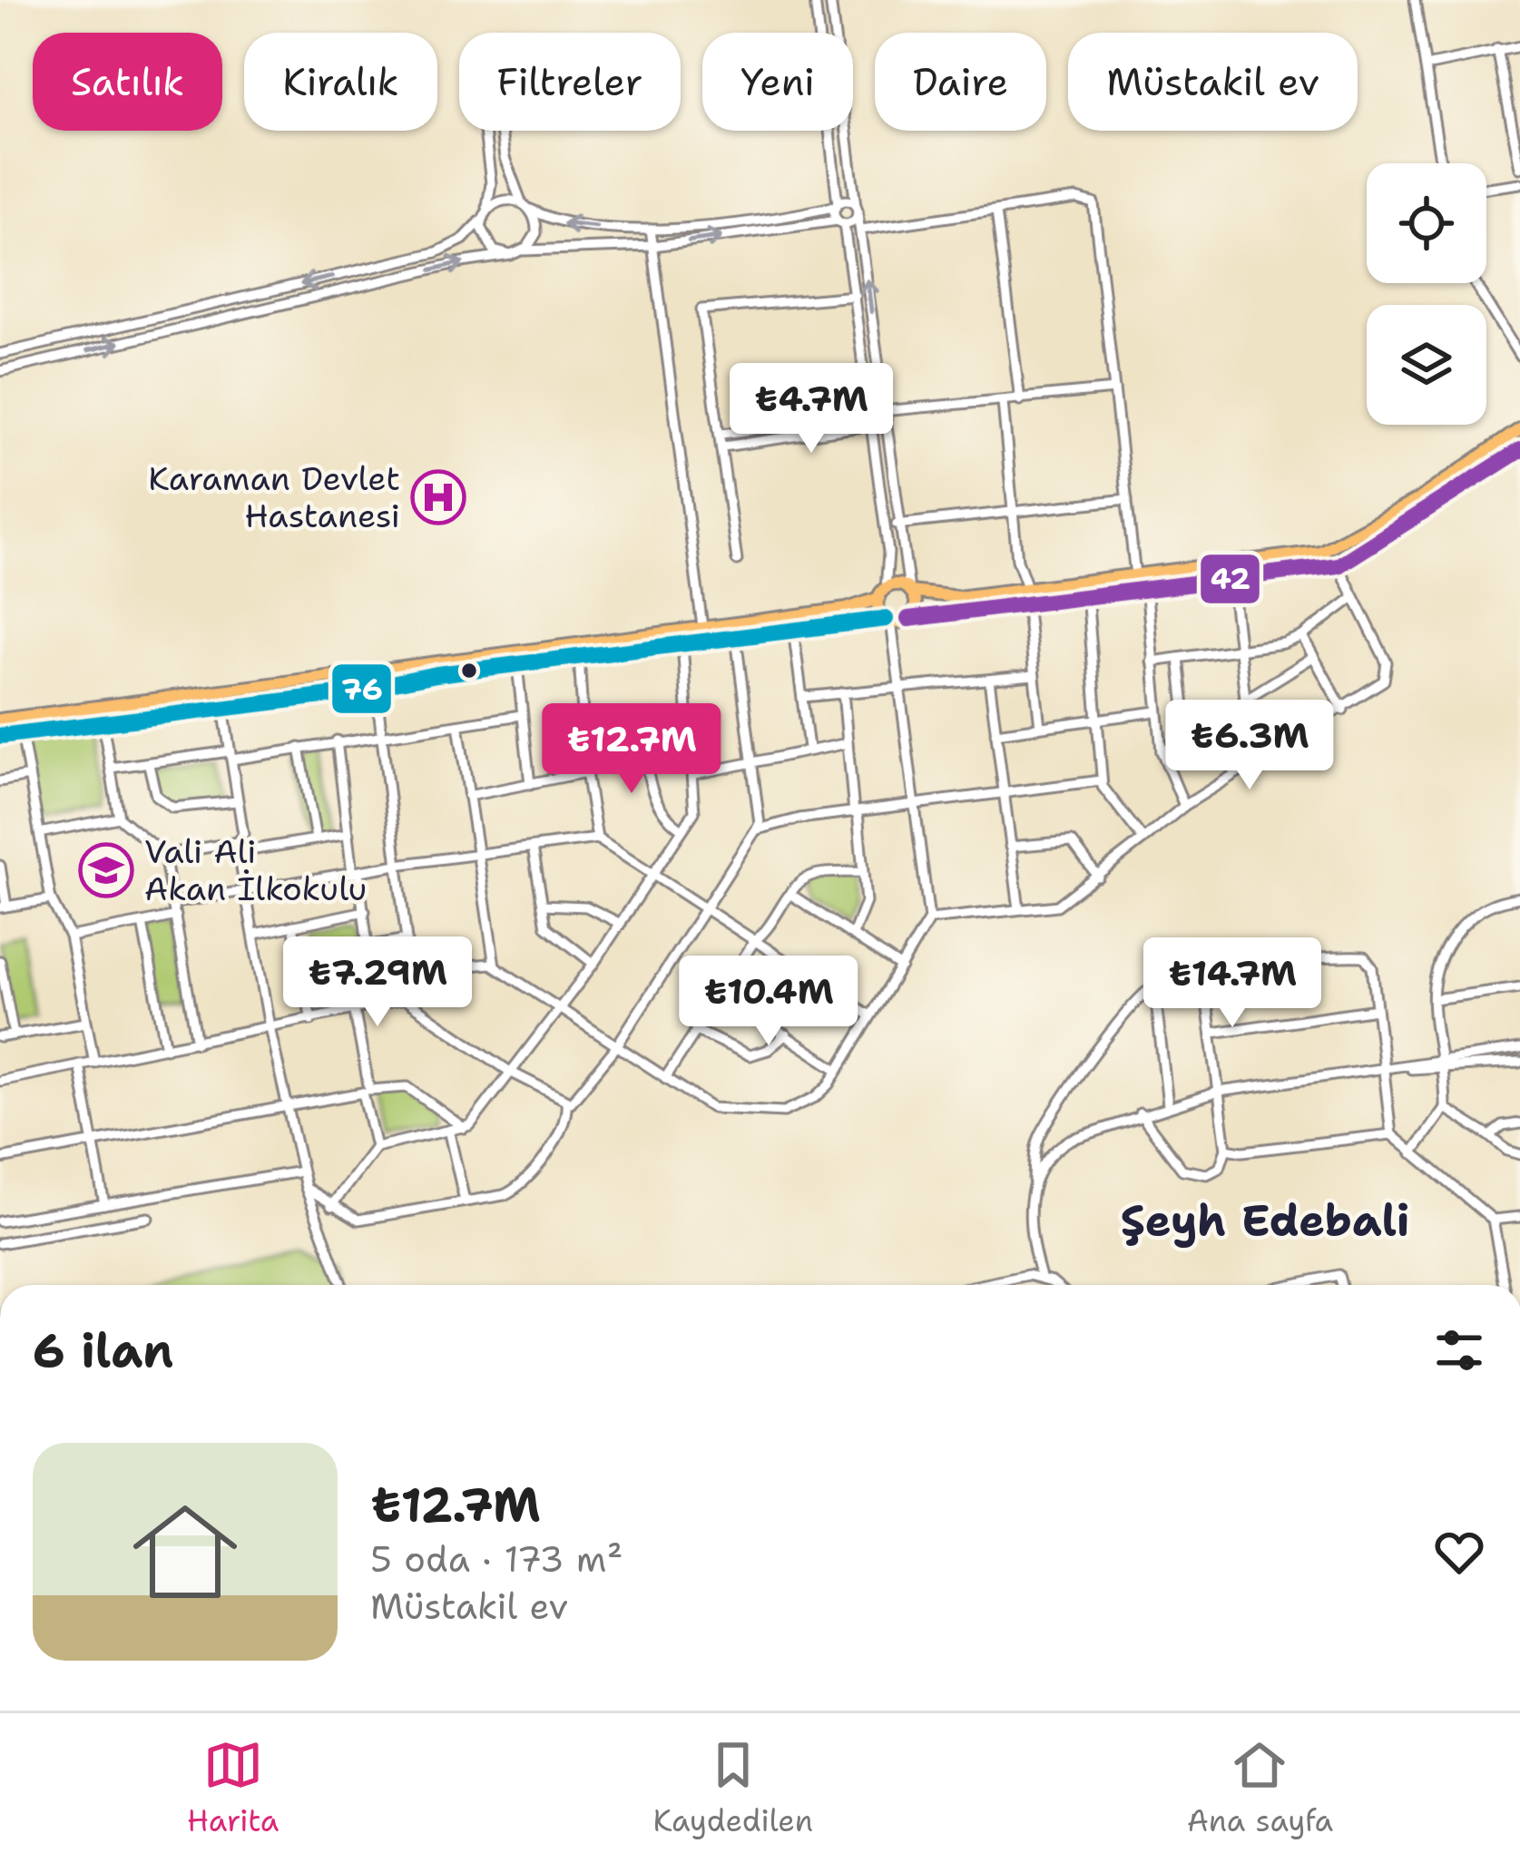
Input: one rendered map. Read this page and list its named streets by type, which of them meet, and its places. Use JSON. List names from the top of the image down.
{
  "districts": ["Şeyh Edebali"],
  "places": {
    "hospital": ["Karaman Devlet Hastanesi"],
    "school or university": ["Vali Ali Akan İlkokulu"]
  },
  "lines": ["transit line 42", "transit line 76"],
  "page": {
    "chip": [
      "Satılık",
      "Kiralık",
      "Filtreler",
      "Yeni",
      "Daire",
      "Müstakil ev"
    ],
    "price": [
      "₺4.7M",
      "₺6.3M",
      "₺12.7M",
      "₺7.29M",
      "₺14.7M",
      "₺10.4M"
    ],
    "heading": "6 ilan",
    "list": [
      {
        "name": "₺12.7M",
        "note": "5 oda · 173 m² · Müstakil ev"
      }
    ],
    "tabs": ["Harita", "Kaydedilen", "Ana sayfa"]
  }
}
